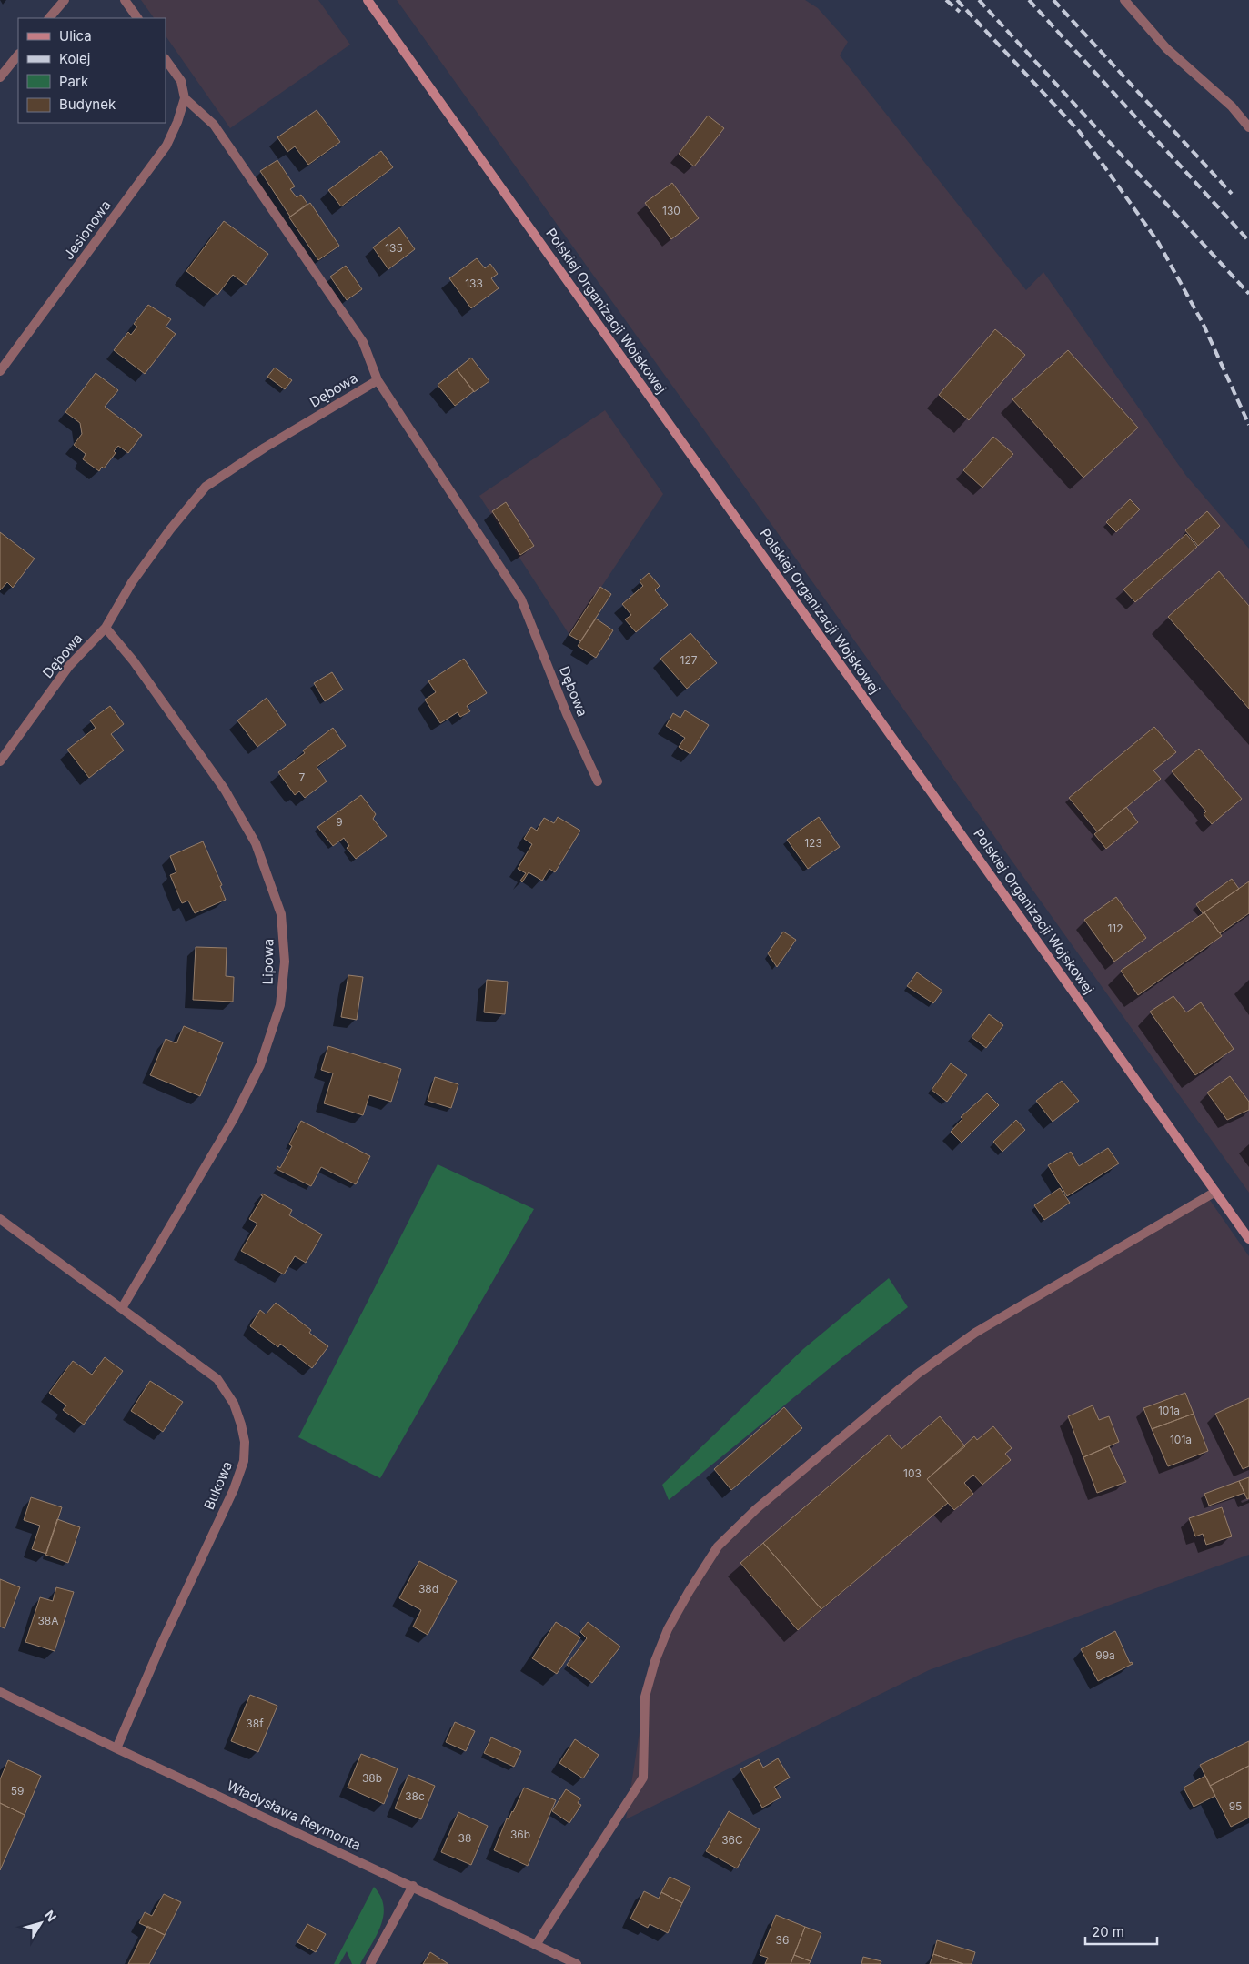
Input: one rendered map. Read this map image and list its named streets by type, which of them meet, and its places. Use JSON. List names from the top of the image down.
{
  "streets": {
    "main road": ["Polskiej Organizacji Wojskowej"],
    "street": [
      "Jesionowa",
      "Dębowa",
      "Lipowa",
      "Bukowa",
      "Władysława Reymonta"
    ]
  },
  "crossings": [
    ["Dębowa", "Lipowa"],
    ["Lipowa", "Bukowa"],
    ["Bukowa", "Władysława Reymonta"]
  ],
  "house_numbers": [
    "130",
    "135",
    "133",
    "127",
    "7",
    "9",
    "123",
    "112",
    "101a",
    "101a",
    "103",
    "38d",
    "38A",
    "99a",
    "38f",
    "38b",
    "59",
    "38c",
    "95",
    "36b",
    "38",
    "36C",
    "36"
  ],
  "legend": [
    "Ulica",
    "Kolej",
    "Park",
    "Budynek"
  ],
  "scale_bar": "20 m",
  "north": "top right"
}
